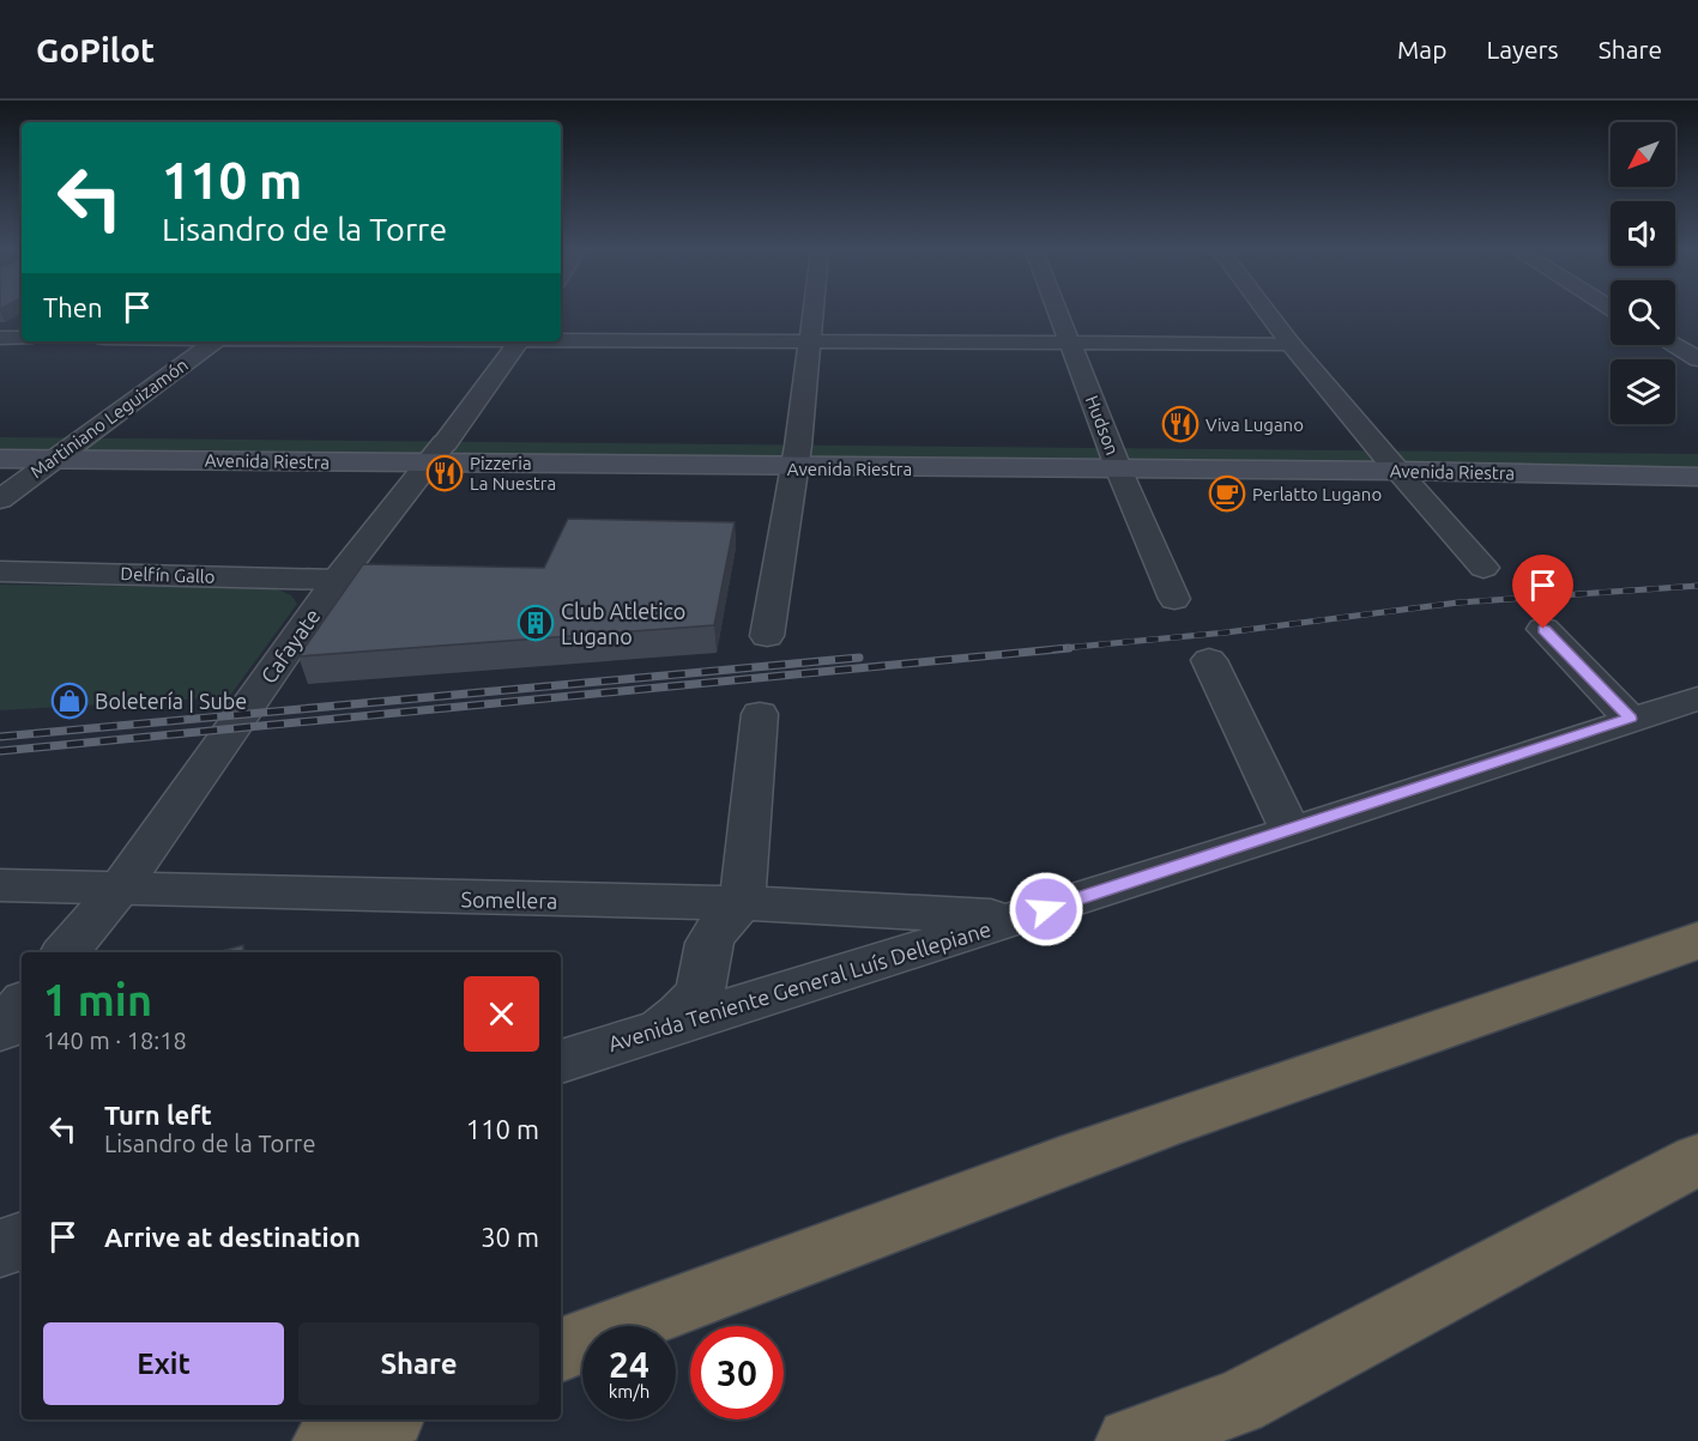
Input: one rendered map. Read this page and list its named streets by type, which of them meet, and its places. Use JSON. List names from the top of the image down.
{
  "streets": {
    "main road": ["Avenida Riestra"],
    "street": [
      "Martiniano Leguizamón",
      "Hudson",
      "Delfín Gallo",
      "Cafayate",
      "Somellera",
      "Avenida Teniente General Luís Dellepiane"
    ]
  },
  "crossings": [
    ["Martiniano Leguizamón", "Avenida Riestra"],
    ["Hudson", "Avenida Riestra"],
    ["Avenida Riestra", "Cafayate"],
    ["Delfín Gallo", "Cafayate"],
    ["Cafayate", "Somellera"],
    ["Somellera", "Avenida Teniente General Luís Dellepiane"]
  ],
  "places": {
    "restaurant": ["Viva Lugano", "Pizzeria La Nuestra"],
    "cafe": ["Perlatto Lugano"],
    "building": ["Club Atletico Lugano"],
    "shop": ["Boletería | Sube"]
  },
  "north": "bottom left",
  "page": {
    "header": "GoPilot",
    "nav": ["Map", "Layers", "Share"],
    "turn": ["110 m", "Lisandro de la Torre"],
    "then": "Then",
    "heading": ["1 min", "140 m · 18:18"],
    "list": [
      {
        "name": "Turn left",
        "note": "Lisandro de la Torre",
        "value": "110 m"
      },
      {
        "name": "Arrive at destination",
        "value": "30 m"
      }
    ],
    "buttons": ["Exit", "Share"],
    "speed": "24 km/h",
    "limit": "30"
  }
}
